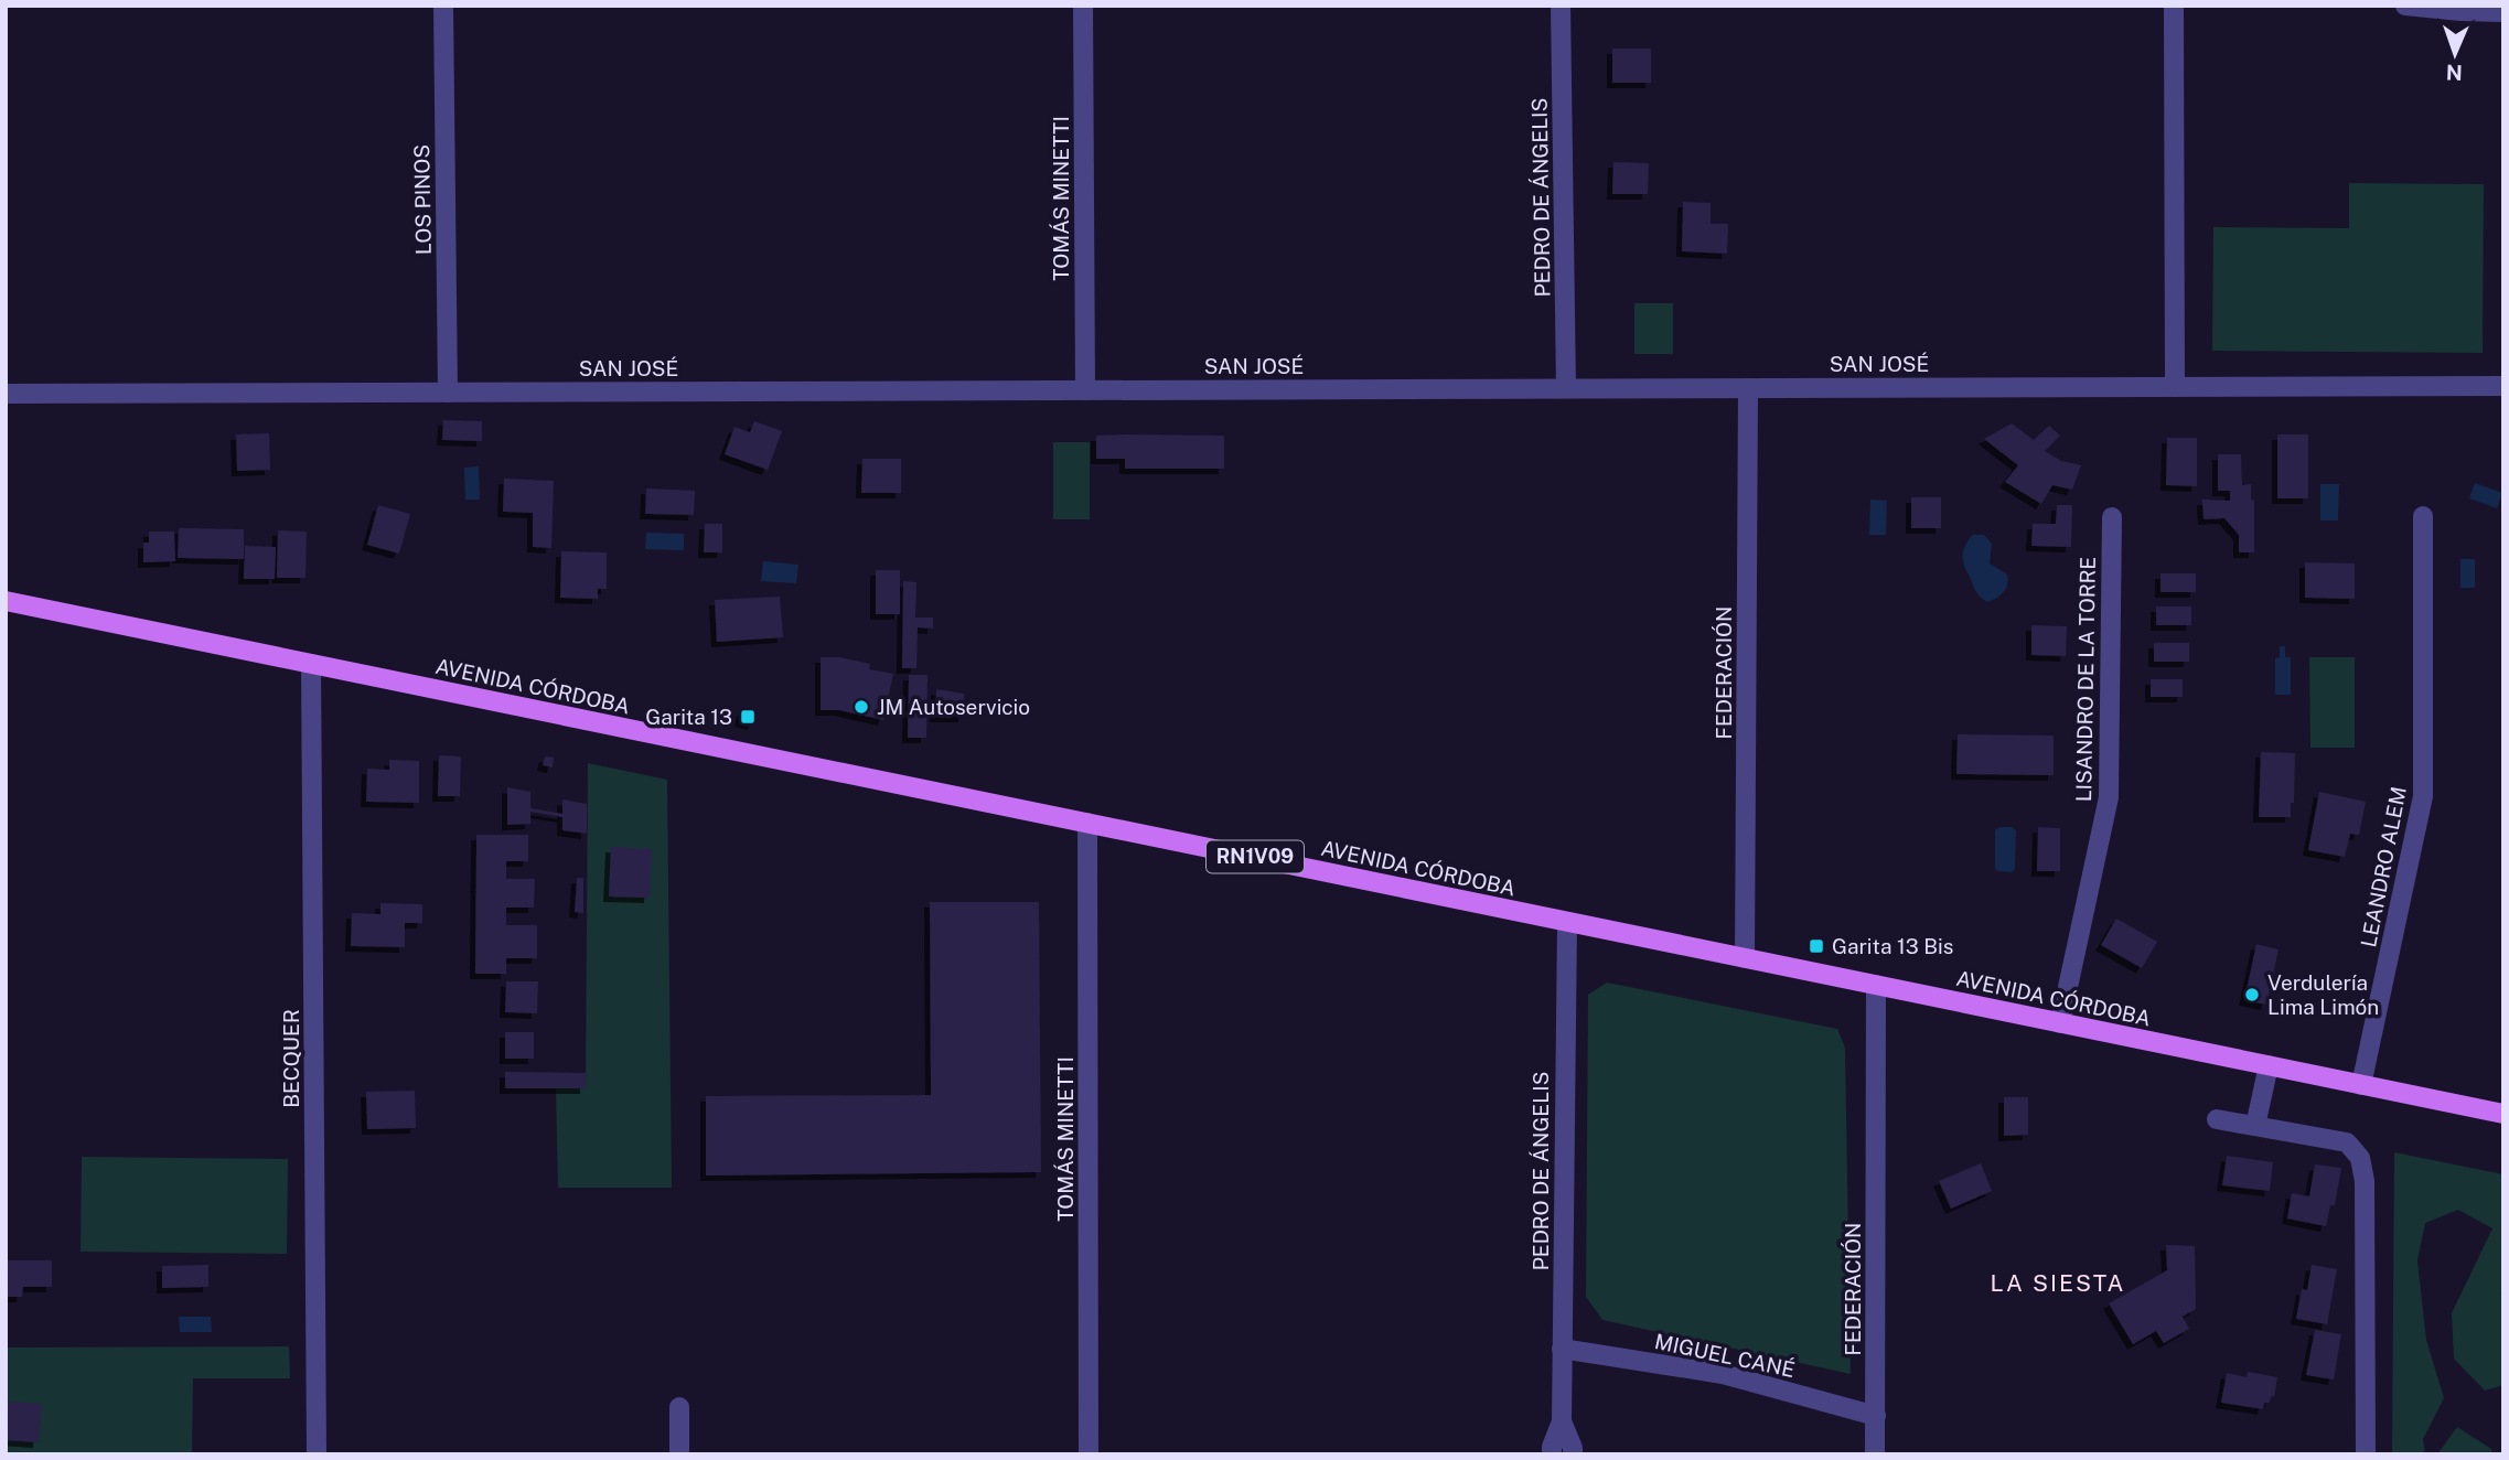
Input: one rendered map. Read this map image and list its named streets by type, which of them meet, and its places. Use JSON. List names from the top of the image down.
{
  "streets": {
    "main road": ["AVENIDA CÓRDOBA", "RN1V09"],
    "street": [
      "PEDRO DE ÁNGELIS",
      "TOMÁS MINETTI",
      "LOS PINOS",
      "SAN JOSÉ",
      "FEDERACIÓN",
      "LISANDRO DE LA TORRE",
      "LEANDRO ALEM",
      "BECQUER",
      "MIGUEL CANÉ"
    ]
  },
  "crossings": [
    ["PEDRO DE ÁNGELIS", "SAN JOSÉ"],
    ["PEDRO DE ÁNGELIS", "AVENIDA CÓRDOBA"],
    ["PEDRO DE ÁNGELIS", "MIGUEL CANÉ"],
    ["TOMÁS MINETTI", "SAN JOSÉ"],
    ["TOMÁS MINETTI", "AVENIDA CÓRDOBA"],
    ["LOS PINOS", "SAN JOSÉ"],
    ["SAN JOSÉ", "FEDERACIÓN"],
    ["FEDERACIÓN", "AVENIDA CÓRDOBA"],
    ["FEDERACIÓN", "MIGUEL CANÉ"],
    ["LISANDRO DE LA TORRE", "AVENIDA CÓRDOBA"],
    ["AVENIDA CÓRDOBA", "LEANDRO ALEM"],
    ["AVENIDA CÓRDOBA", "BECQUER"]
  ],
  "districts": ["LA SIESTA"],
  "places": {
    "other": ["JM Autoservicio", "Verdulería Lima Limón"],
    "transit": ["Garita 13", "Garita 13 Bis"]
  },
  "north": "bottom"
}
